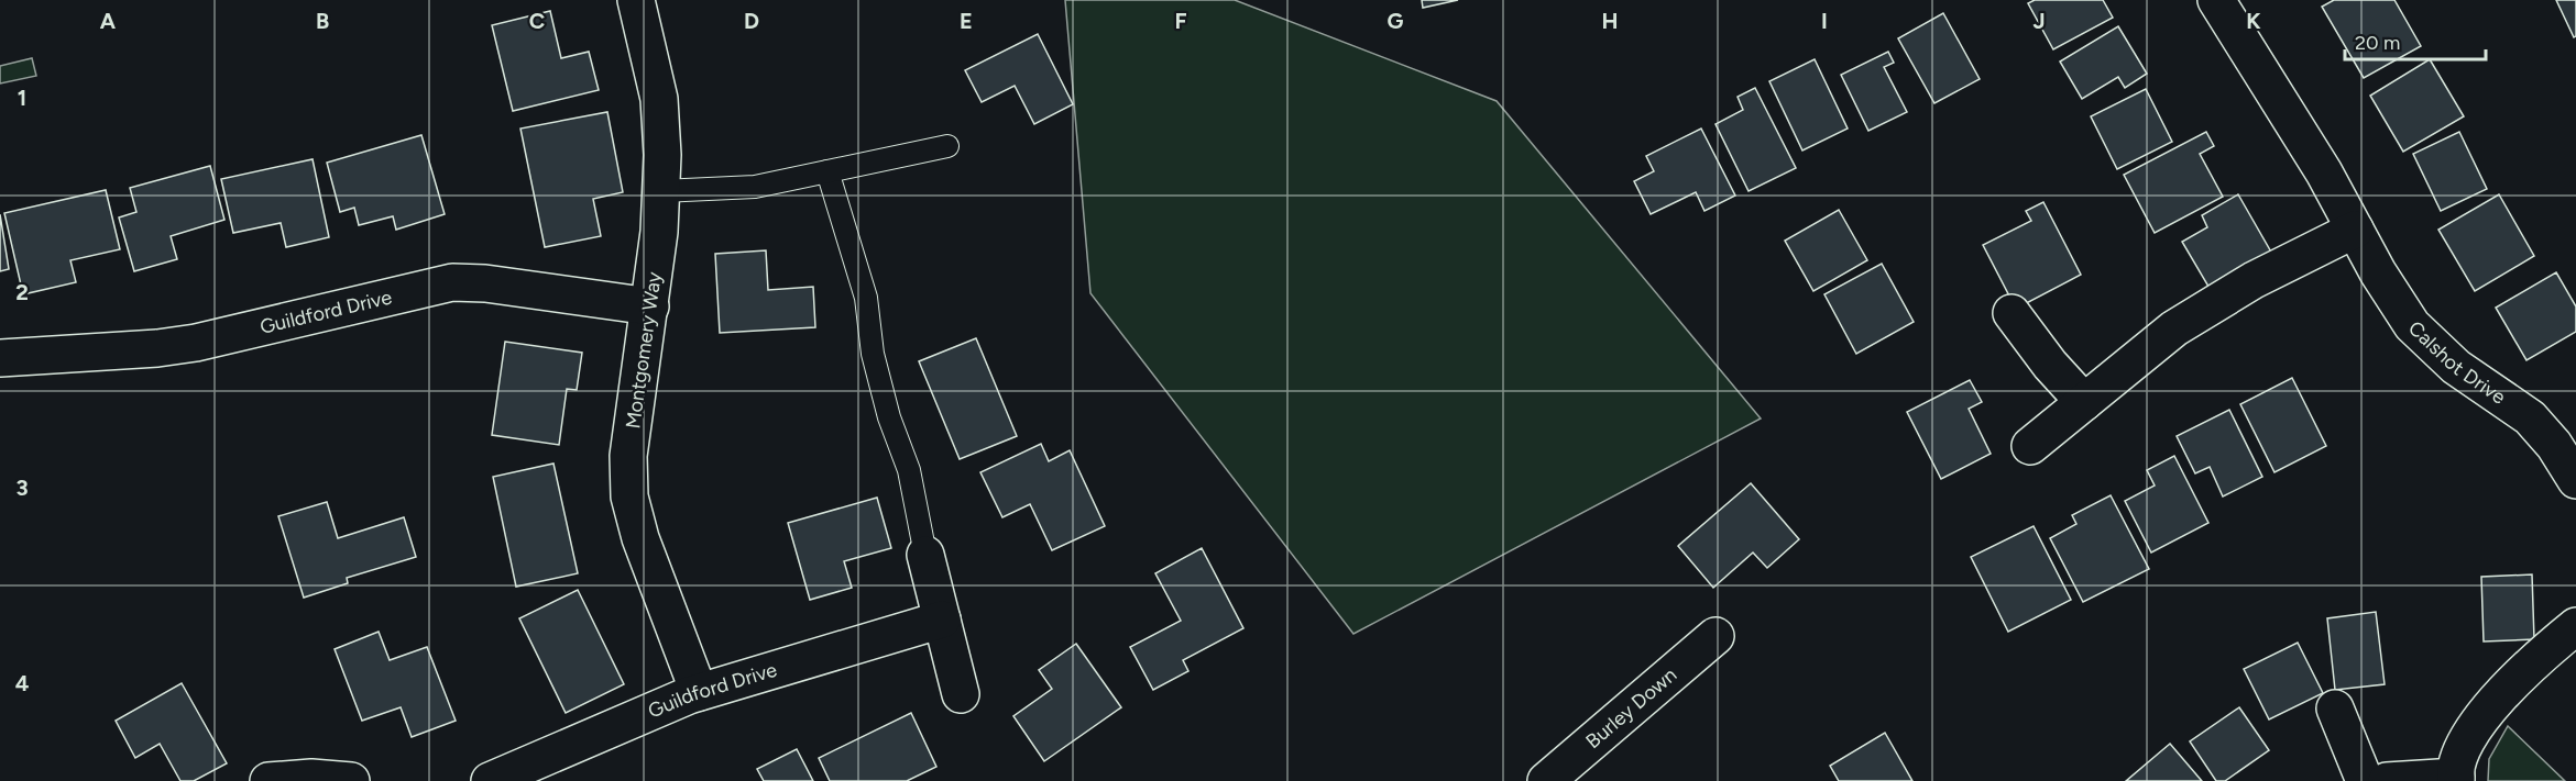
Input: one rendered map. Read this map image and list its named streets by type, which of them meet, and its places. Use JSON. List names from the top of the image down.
{
  "streets": {
    "street": [
      "Guildford Drive",
      "Montgomery Way",
      "Calshot Drive",
      "Burley Down"
    ]
  },
  "crossings": [
    ["Guildford Drive", "Montgomery Way"]
  ],
  "scale_bar": "20 m",
  "grid": {
    "columns": [
      "A",
      "B",
      "C",
      "D",
      "E",
      "F",
      "G",
      "H",
      "I",
      "J",
      "K"
    ],
    "rows": [
      "1",
      "2",
      "3",
      "4"
    ]
  }
}
